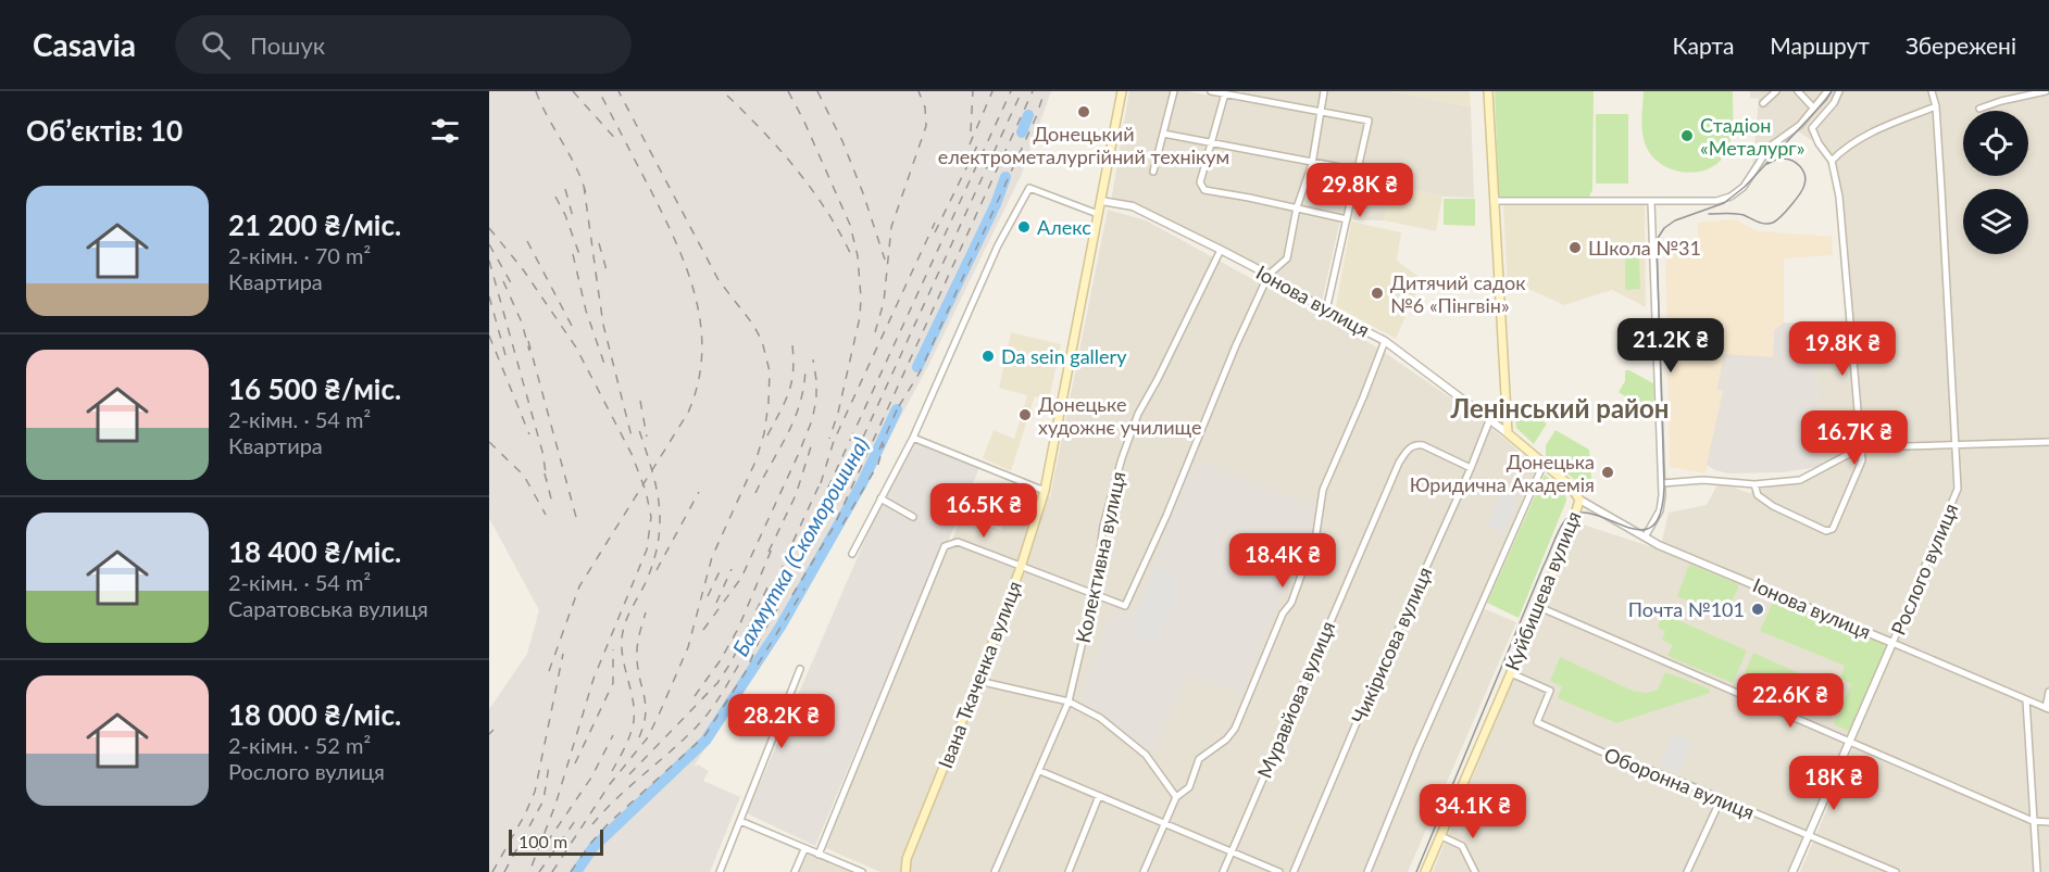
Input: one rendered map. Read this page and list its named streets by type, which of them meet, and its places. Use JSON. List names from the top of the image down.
{
  "streets": {
    "main road": ["Куйбишева вулиця", "Івана Ткаченка вулиця"],
    "street": [
      "Іонова вулиця",
      "Колективна вулиця",
      "Рослого вулиця",
      "Чикірисова вулиця",
      "Муравйова вулиця",
      "Оборонна вулиця"
    ]
  },
  "crossings": [
    ["Іонова вулиця", "Колективна вулиця"],
    ["Іонова вулиця", "Рослого вулиця"],
    ["Іонова вулиця", "Куйбишева вулиця"],
    ["Іонова вулиця", "Чикірисова вулиця"],
    ["Іонова вулиця", "Івана Ткаченка вулиця"],
    ["Рослого вулиця", "Оборонна вулиця"],
    ["Куйбишева вулиця", "Оборонна вулиця"],
    ["Чикірисова вулиця", "Муравйова вулиця"]
  ],
  "districts": ["Ленінський район"],
  "water": ["Бахмутка (Скоморошина)"],
  "places": [
    "Донецький електрометалургійний технікум",
    "Стадіон «Металург»",
    "Алекс",
    "Школа №31",
    "Дитячий садок №6 «Пінгвін»",
    "Da sein gallery",
    "Донецьке художнє училище",
    "Донецька Юридична Академія",
    "Почта №101"
  ],
  "scale_bar": "100 m",
  "page": {
    "header": "Casavia",
    "search": "Пошук",
    "nav": ["Карта", "Маршрут", "Збережені"],
    "heading": "Об’єктів: 10",
    "price": [
      "29.8K ₴",
      "21.2K ₴",
      "19.8K ₴",
      "16.7K ₴",
      "16.5K ₴",
      "18.4K ₴",
      "22.6K ₴",
      "28.2K ₴",
      "18K ₴",
      "34.1K ₴"
    ],
    "list": [
      {
        "name": "21 200 ₴/міс.",
        "note": "2-кімн. · 70 m² · Квартира"
      },
      {
        "name": "16 500 ₴/міс.",
        "note": "2-кімн. · 54 m² · Квартира"
      },
      {
        "name": "18 400 ₴/міс.",
        "note": "2-кімн. · 54 m² · Саратовська вулиця"
      },
      {
        "name": "18 000 ₴/міс.",
        "note": "2-кімн. · 52 m² · Рослого вулиця"
      }
    ],
    "scale": "100 m"
  }
}
